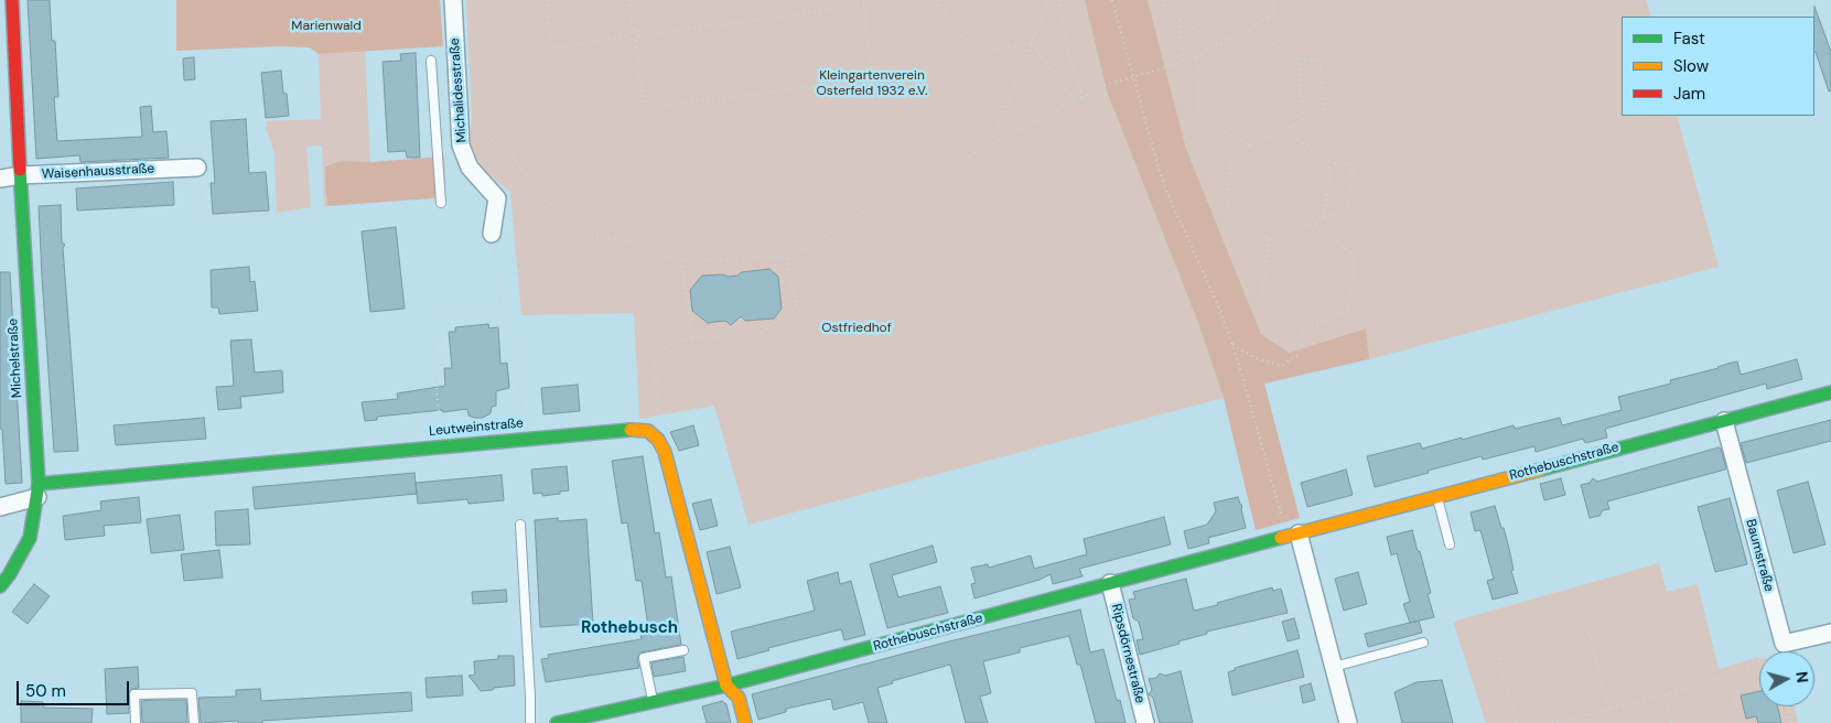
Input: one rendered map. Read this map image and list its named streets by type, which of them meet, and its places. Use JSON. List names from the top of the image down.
{
  "streets": {
    "street": [
      "Michalidesstraße",
      "Waisenhausstraße",
      "Michelstraße",
      "Leutweinstraße",
      "Rothebuschstraße",
      "Baumstraße",
      "Ripsdörnestraße"
    ]
  },
  "crossings": [
    ["Waisenhausstraße", "Michelstraße"],
    ["Michelstraße", "Leutweinstraße"],
    ["Rothebuschstraße", "Baumstraße"],
    ["Rothebuschstraße", "Ripsdörnestraße"]
  ],
  "districts": ["Rothebusch"],
  "parks": ["Marienwald", "Kleingartenverein Osterfeld 1932 e.V.", "Ostfriedhof"],
  "legend": ["Fast", "Slow", "Jam"],
  "scale_bar": "50 m",
  "north": "right"
}
